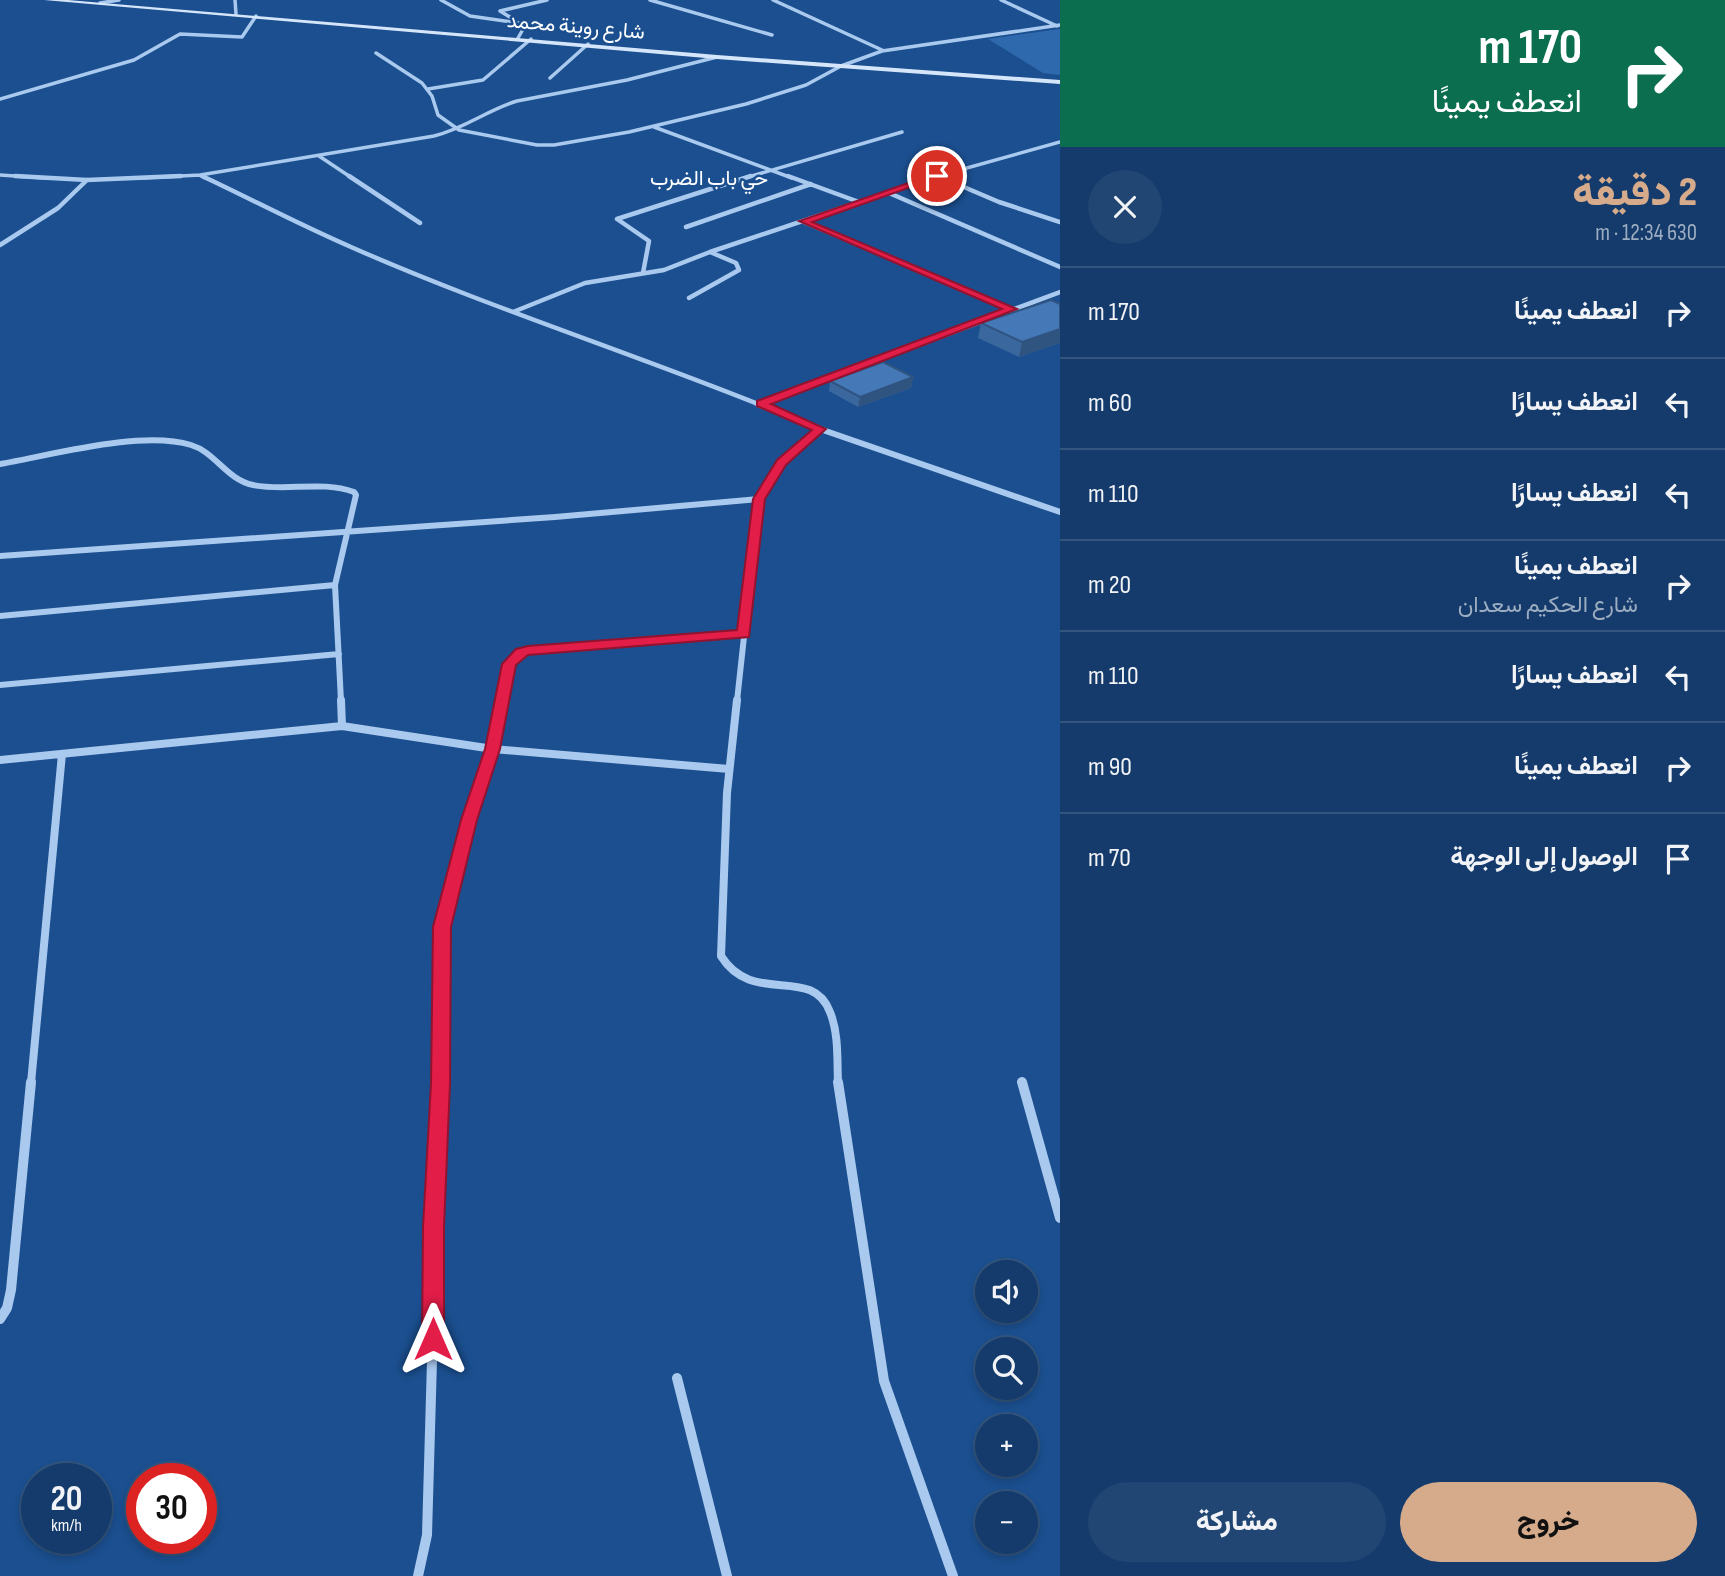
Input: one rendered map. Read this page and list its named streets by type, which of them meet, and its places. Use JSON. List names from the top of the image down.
{
  "streets": {
    "main road": ["شارع روينة محمد"]
  },
  "districts": ["حي باب الضرب"],
  "page": {
    "turn": ["170 m", "انعطف يمينًا"],
    "heading": ["2 دقيقة", "630 m · 12:34"],
    "list": [
      {
        "name": "انعطف يمينًا",
        "value": "170 m"
      },
      {
        "name": "انعطف يسارًا",
        "value": "60 m"
      },
      {
        "name": "انعطف يسارًا",
        "value": "110 m"
      },
      {
        "name": "انعطف يمينًا",
        "note": "شارع الحكيم سعدان",
        "value": "20 m"
      },
      {
        "name": "انعطف يسارًا",
        "value": "110 m"
      },
      {
        "name": "انعطف يمينًا",
        "value": "90 m"
      },
      {
        "name": "الوصول إلى الوجهة",
        "value": "70 m"
      }
    ],
    "map_buttons": ["+", "−"],
    "speed": "20 km/h",
    "limit": "30",
    "buttons": ["خروج", "مشاركة"]
  }
}
